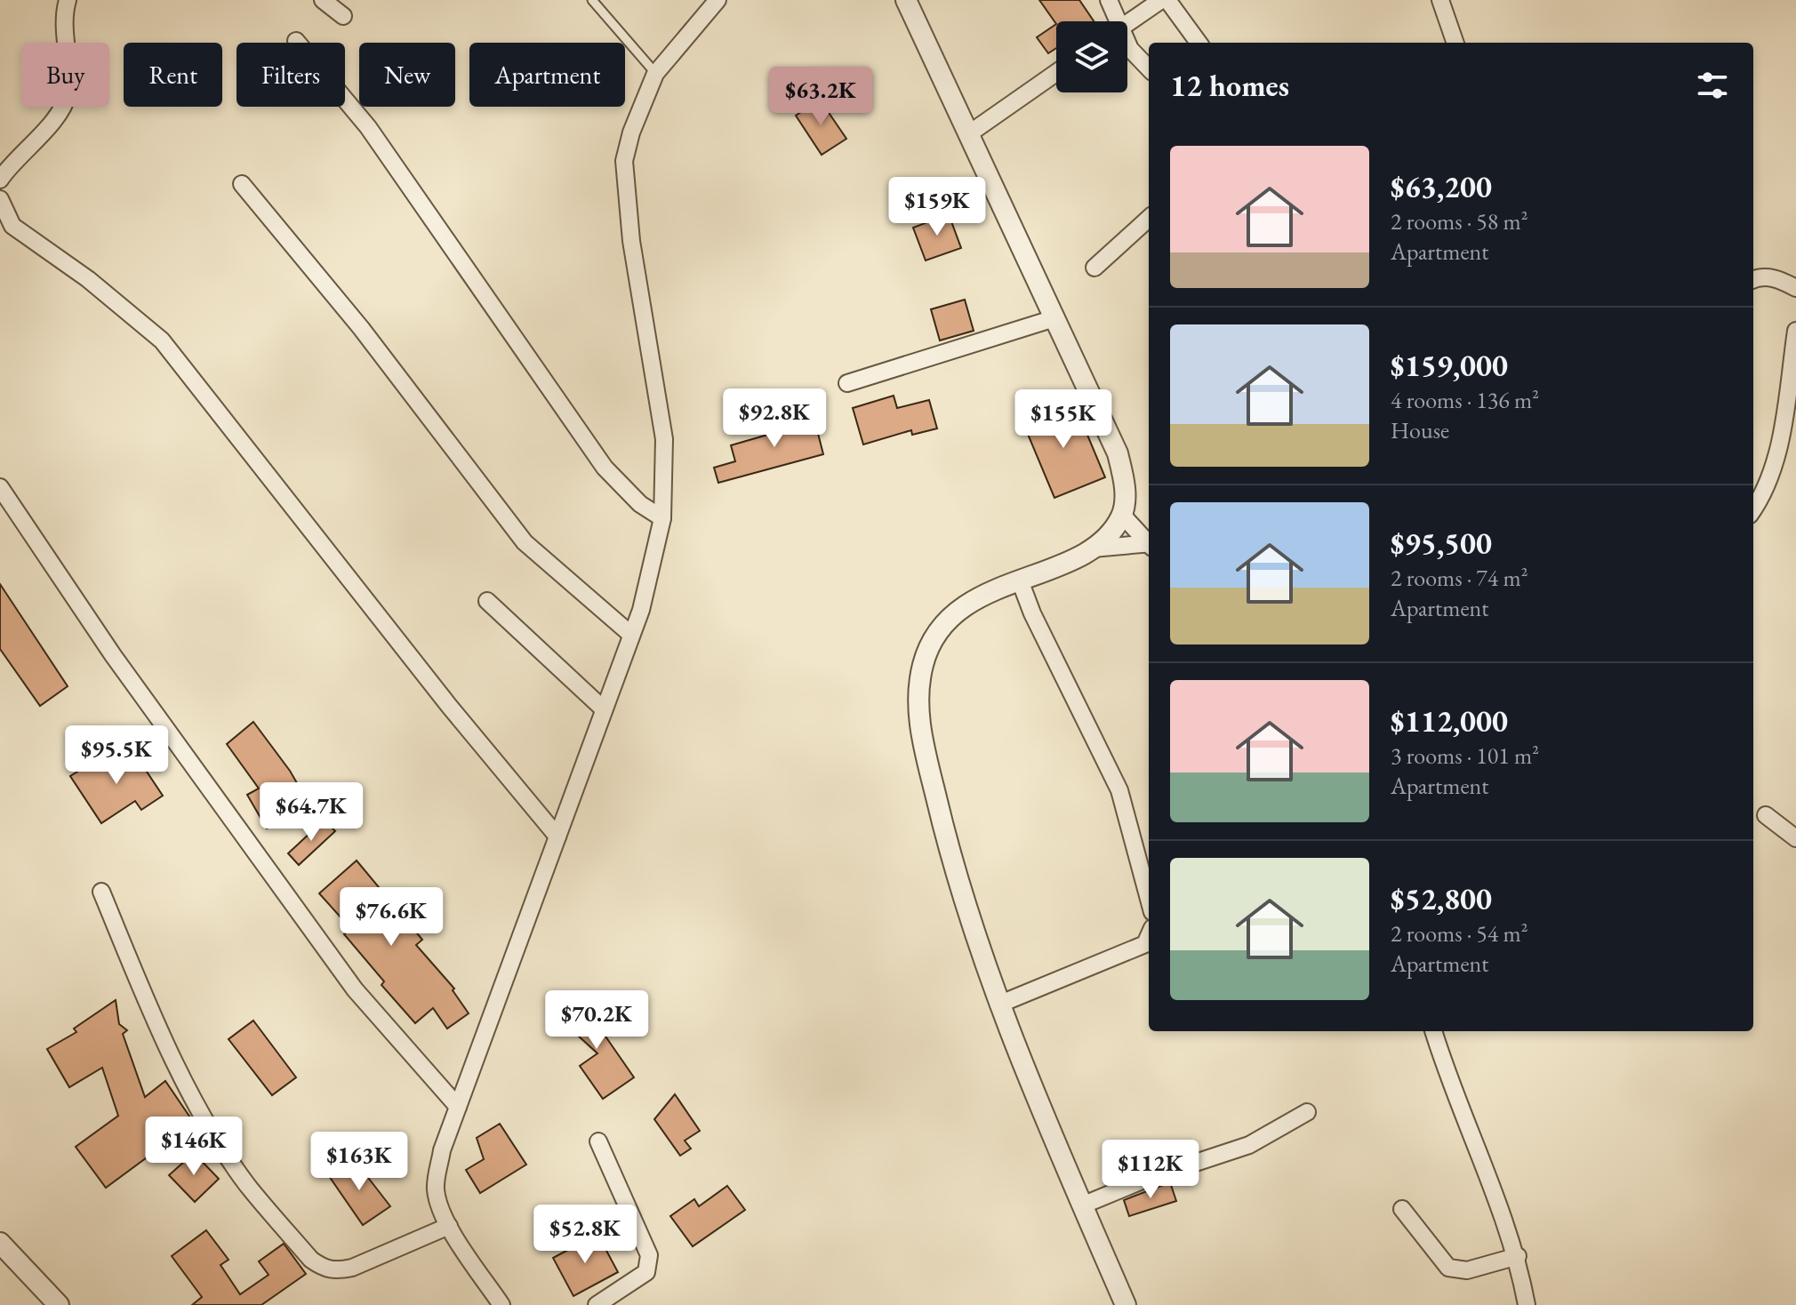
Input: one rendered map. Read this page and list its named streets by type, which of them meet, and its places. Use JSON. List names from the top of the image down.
{
  "page": {
    "chip": [
      "Buy",
      "Rent",
      "Filters",
      "New",
      "Apartment"
    ],
    "heading": "12 homes",
    "price": [
      "$63.2K",
      "$159K",
      "$92.8K",
      "$155K",
      "$95.5K",
      "$64.7K",
      "$76.6K",
      "$70.2K",
      "$146K",
      "$163K",
      "$112K",
      "$52.8K"
    ],
    "list": [
      {
        "name": "$63,200",
        "note": "2 rooms · 58 m² · Apartment"
      },
      {
        "name": "$159,000",
        "note": "4 rooms · 136 m² · House"
      },
      {
        "name": "$95,500",
        "note": "2 rooms · 74 m² · Apartment"
      },
      {
        "name": "$112,000",
        "note": "3 rooms · 101 m² · Apartment"
      },
      {
        "name": "$52,800",
        "note": "2 rooms · 54 m² · Apartment"
      }
    ]
  }
}
